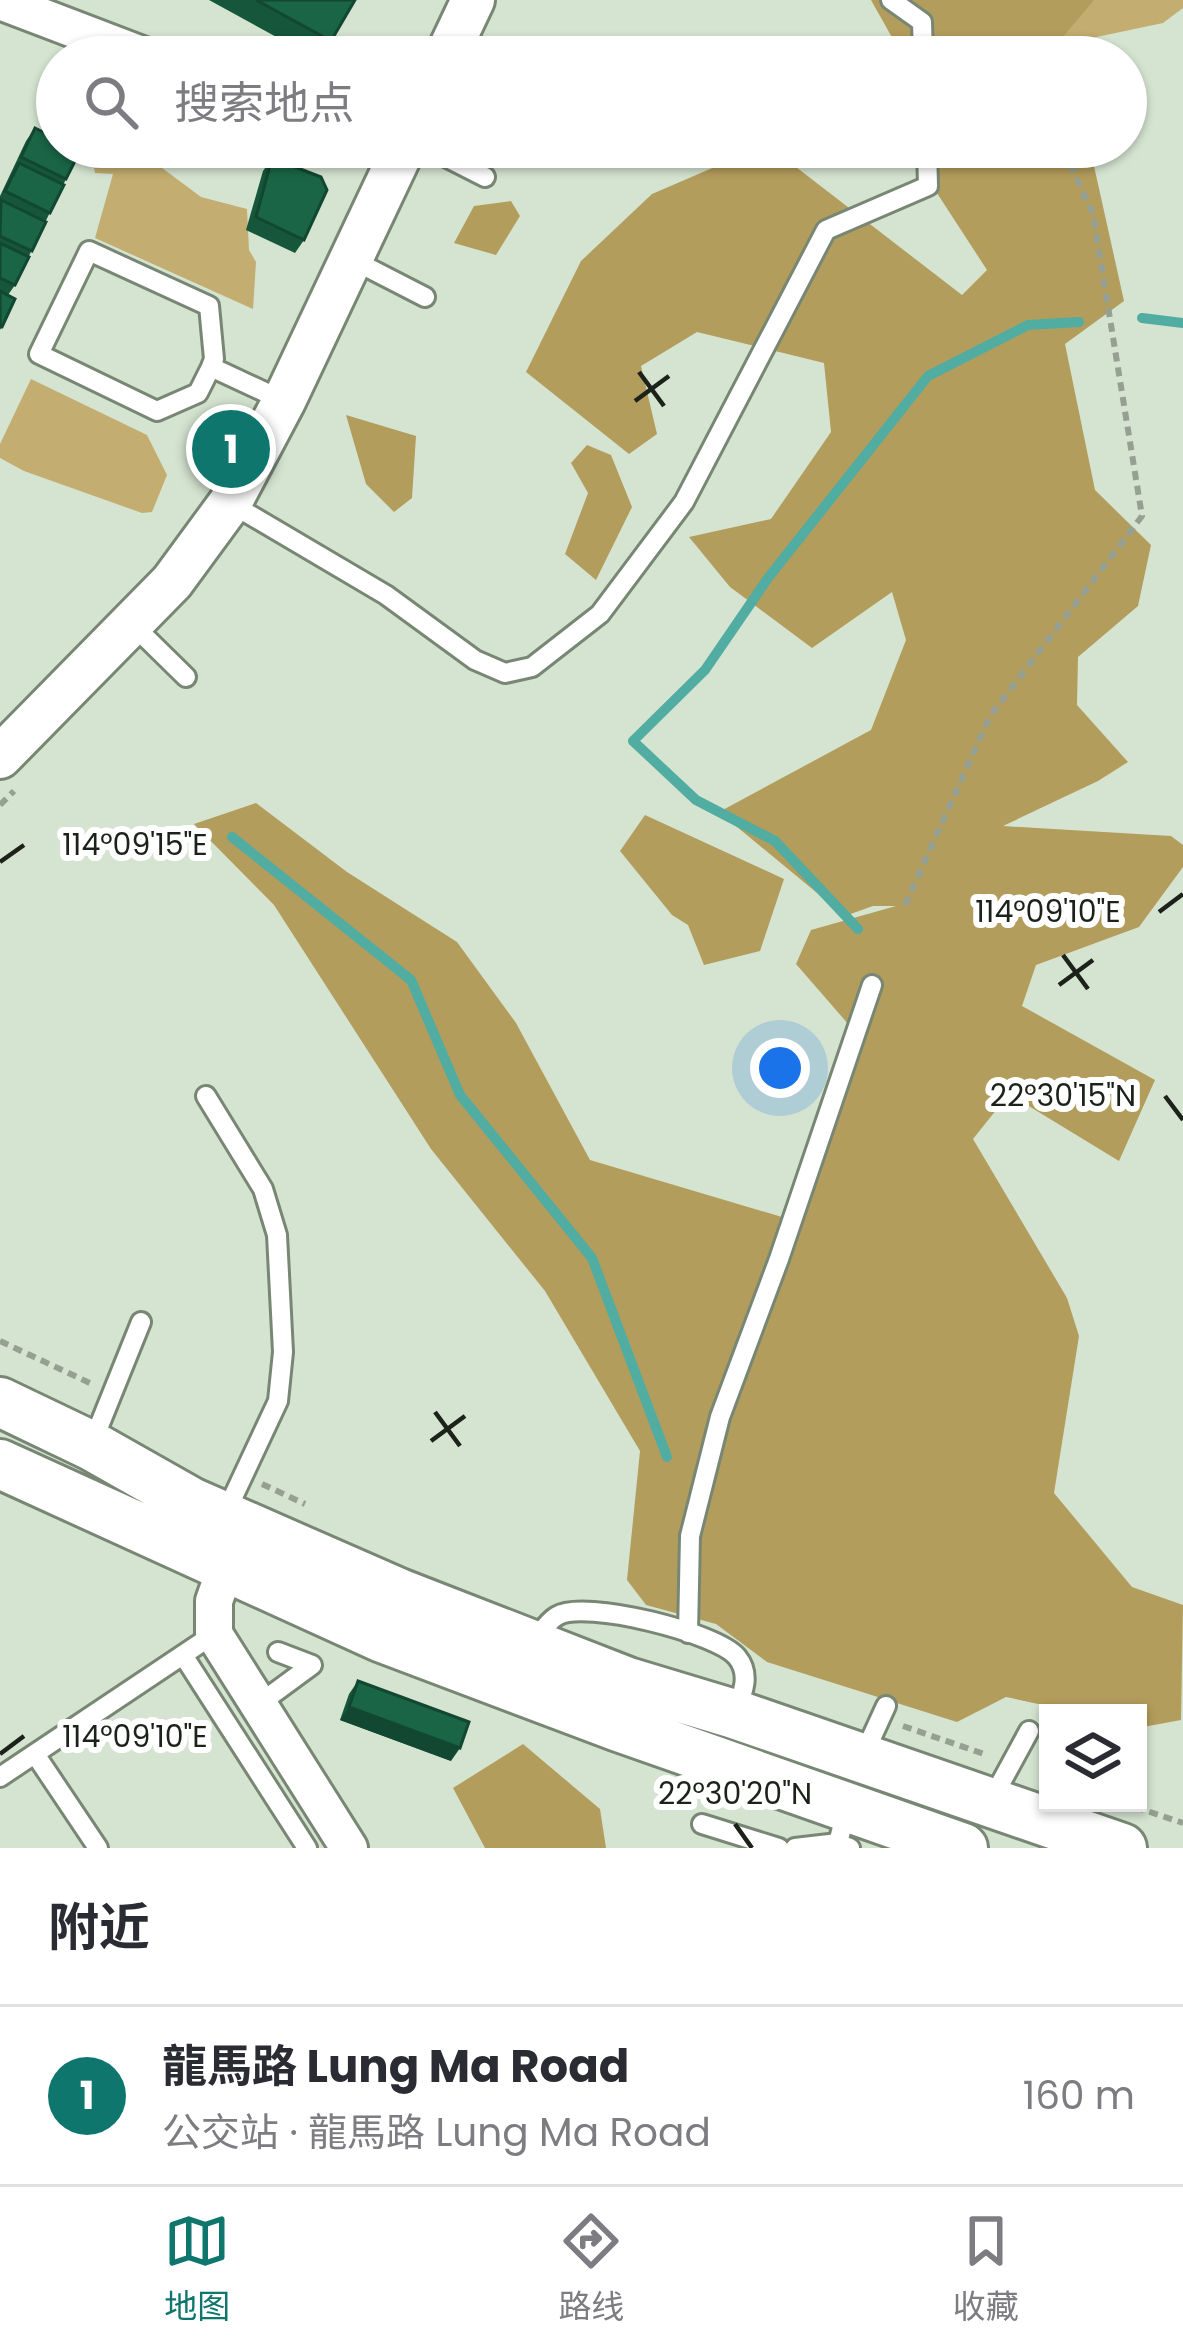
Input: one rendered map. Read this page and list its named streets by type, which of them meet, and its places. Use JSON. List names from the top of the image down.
{
  "page": {
    "search": "搜索地点",
    "pins": "1",
    "heading": "附近",
    "list": [
      {
        "mark": "1",
        "name": "龍馬路 Lung Ma Road",
        "note": "公交站 · 龍馬路 Lung Ma Road",
        "value": "160 m"
      }
    ],
    "nav": ["地图", "路线", "收藏"]
  },
  "coordinates": [
    "114°09'15\"E",
    "114°09'10\"E",
    "22°30'15\"N",
    "22°30'20\"N"
  ]
}
